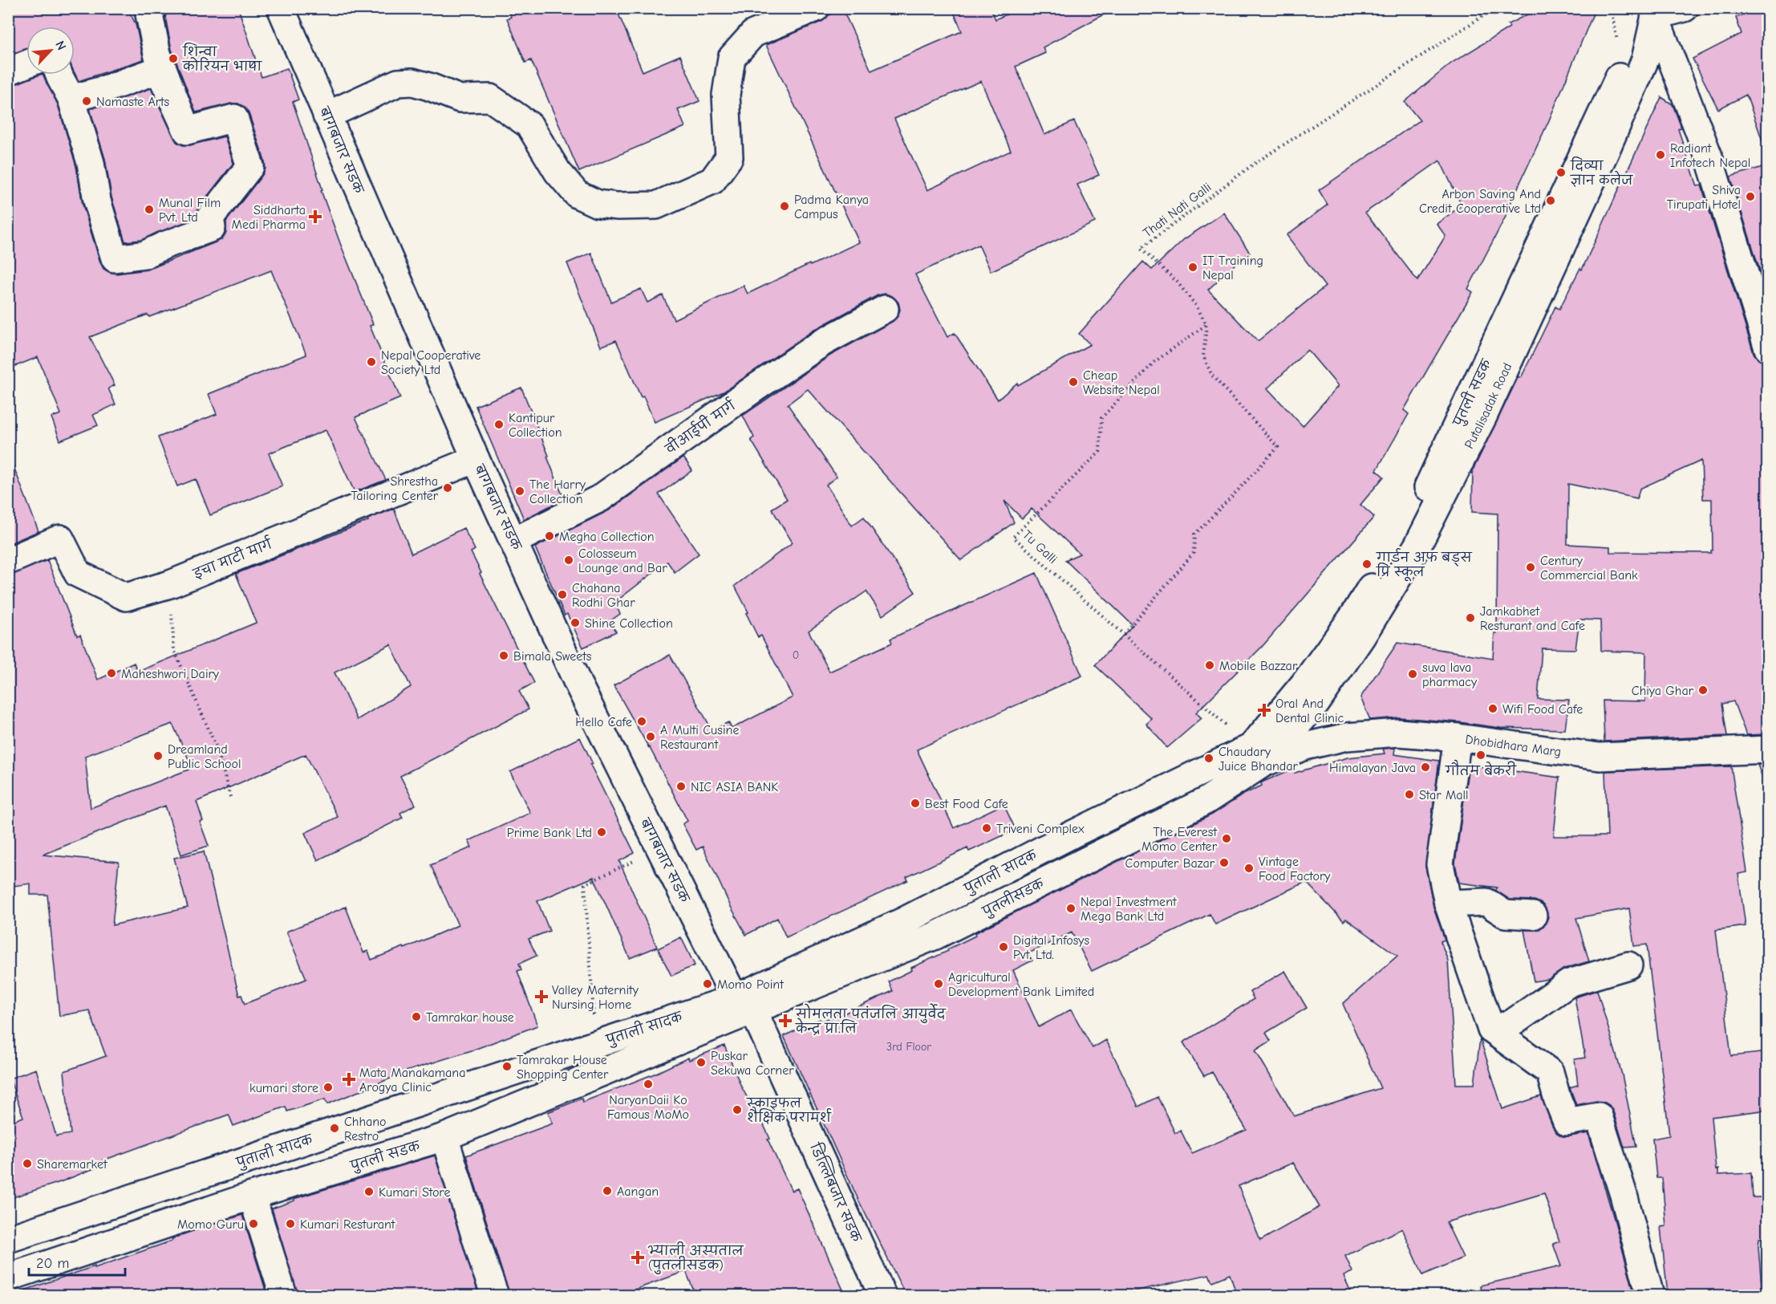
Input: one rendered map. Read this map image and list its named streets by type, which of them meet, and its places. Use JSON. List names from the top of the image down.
{
  "streets": {
    "main road": [
      "बागबजार सडक",
      "पुतली सडक",
      "Putalisadak Road",
      "वीआईपी मार्ग",
      "इचा माटी मार्ग",
      "Dhobidhara Marg",
      "पुताली सादक",
      "पुतलीसडक",
      "डिल्लिबजार सडक"
    ],
    "path": ["Thati Nati Galli", "Tu Galli"]
  },
  "crossings": [
    ["बागबजार सडक", "पुतली सडक"],
    ["बागबजार सडक", "वीआईपी मार्ग"],
    ["बागबजार सडक", "इचा माटी मार्ग"],
    ["बागबजार सडक", "पुताली सादक"],
    ["बागबजार सडक", "पुतलीसडक"],
    ["बागबजार सडक", "डिल्लिबजार सडक"],
    ["Thati Nati Galli", "Tu Galli"],
    ["पुतली सडक", "Putalisadak Road"],
    ["पुतली सडक", "Tu Galli"],
    ["पुतली सडक", "Dhobidhara Marg"],
    ["पुतली सडक", "पुताली सादक"],
    ["पुतली सडक", "पुतलीसडक"],
    ["पुतली सडक", "डिल्लिबजार सडक"],
    ["Putalisadak Road", "Tu Galli"],
    ["Putalisadak Road", "Dhobidhara Marg"],
    ["Putalisadak Road", "पुतलीसडक"],
    ["Tu Galli", "Dhobidhara Marg"],
    ["Tu Galli", "पुतलीसडक"],
    ["Dhobidhara Marg", "पुतलीसडक"],
    ["पुताली सादक", "पुतलीसडक"],
    ["पुताली सादक", "डिल्लिबजार सडक"],
    ["पुतलीसडक", "डिल्लिबजार सडक"]
  ],
  "places": {
    "other": [
      "शिन्वा कोरियन भाषा",
      "Namaste Arts",
      "Radiant Infotech Nepal",
      "दिव्या ज्ञान कलेज",
      "Shiva Tirupati Hotel",
      "Arbon Saving And Credit Cooperative Ltd",
      "Padma Kanya Campus",
      "Munal Film Pvt. Ltd",
      "IT Training Nepal",
      "Nepal Cooperative Society Ltd",
      "Cheap Website Nepal",
      "Kantipur Collection",
      "Shrestha Tailoring Center",
      "The Harry Collection",
      "Megha Collection",
      "Colosseum Lounge and Bar",
      "गार्डन अफ बड्स प्रि स्कूल",
      "Century Commercial Bank",
      "Chahana Rodhi Ghar",
      "Jamkabhet Resturant and Cafe",
      "Shine Collection",
      "Bimala Sweets",
      "Mobile Bazzar",
      "Maheshwori Dairy",
      "suva lava pharmacy",
      "Chiya Ghar",
      "Wifi Food Cafe",
      "Hello Cafe",
      "A Multi Cusine Restaurant",
      "गौतम बेकरी",
      "Dreamland Public School",
      "Chaudary Juice Bhandar",
      "Himalayan Java",
      "NIC ASIA BANK",
      "Star Mall",
      "Best Food Cafe",
      "Triveni Complex",
      "Prime Bank Ltd",
      "The Everest Momo Center",
      "Computer Bazar",
      "Vintage Food Factory",
      "Nepal Investment Mega Bank Ltd",
      "Digital Infosys Pvt. Ltd.",
      "Momo Point",
      "Agricultural Development Bank Limited",
      "Tamrakar house",
      "Puskar Sekuwa Corner",
      "Tamrakar House Shopping Center",
      "NaryanDaii Ko Famous MoMo",
      "kumari store",
      "स्काइफल शैक्षिक परामर्श",
      "Chhano Restro",
      "Sharemarket",
      "Aangan",
      "Kumari Store",
      "Momo Guru",
      "Kumari Resturant"
    ],
    "health": [
      "Siddharta Medi Pharma",
      "Oral And Dental Clinic",
      "Valley Maternity Nursing Home",
      "सोमलता पतंजलि आयुर्वेद केन्द्र प्रा.लि",
      "Mata Manakamana Arogya Clinic",
      "भ्याली अस्पताल (पुतलीसडक)"
    ]
  },
  "house_numbers": ["0", "3rd Floor"],
  "scale_bar": "20 m",
  "north": "top right"
}
